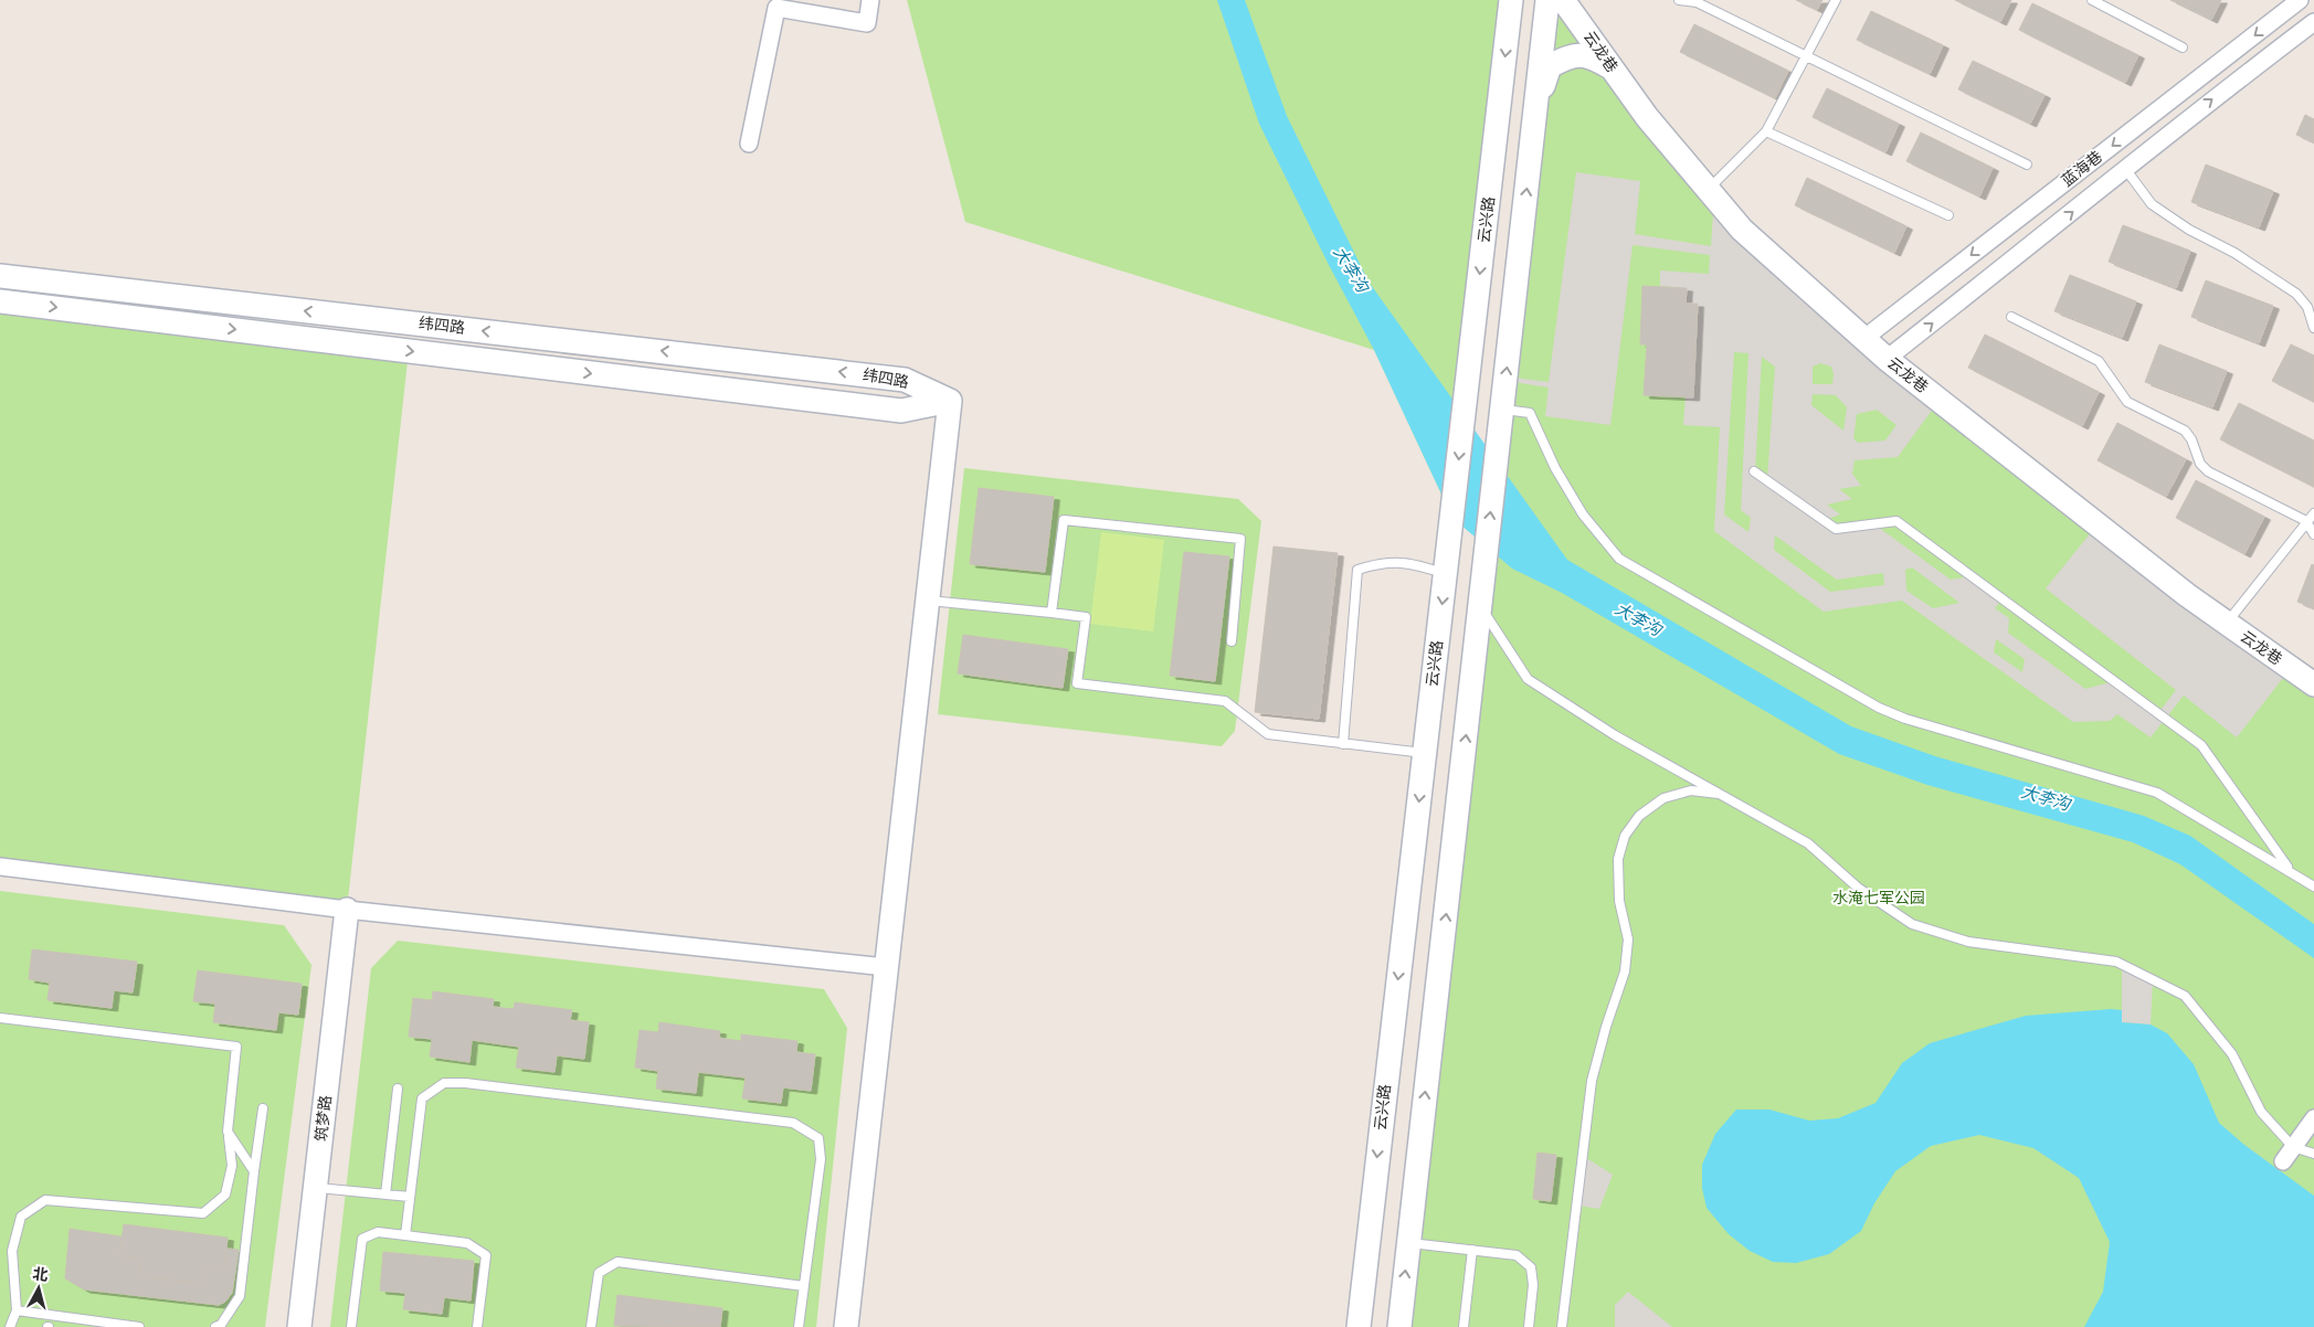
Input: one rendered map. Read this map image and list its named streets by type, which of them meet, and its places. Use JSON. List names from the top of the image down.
{
  "streets": {
    "street": [
      "云龙巷",
      "蓝海巷",
      "云兴路",
      "纬四路",
      "筑梦路"
    ]
  },
  "crossings": [
    ["云龙巷", "蓝海巷"]
  ],
  "water": ["大李沟"],
  "parks": ["水淹七军公园"],
  "north": "top"
}
